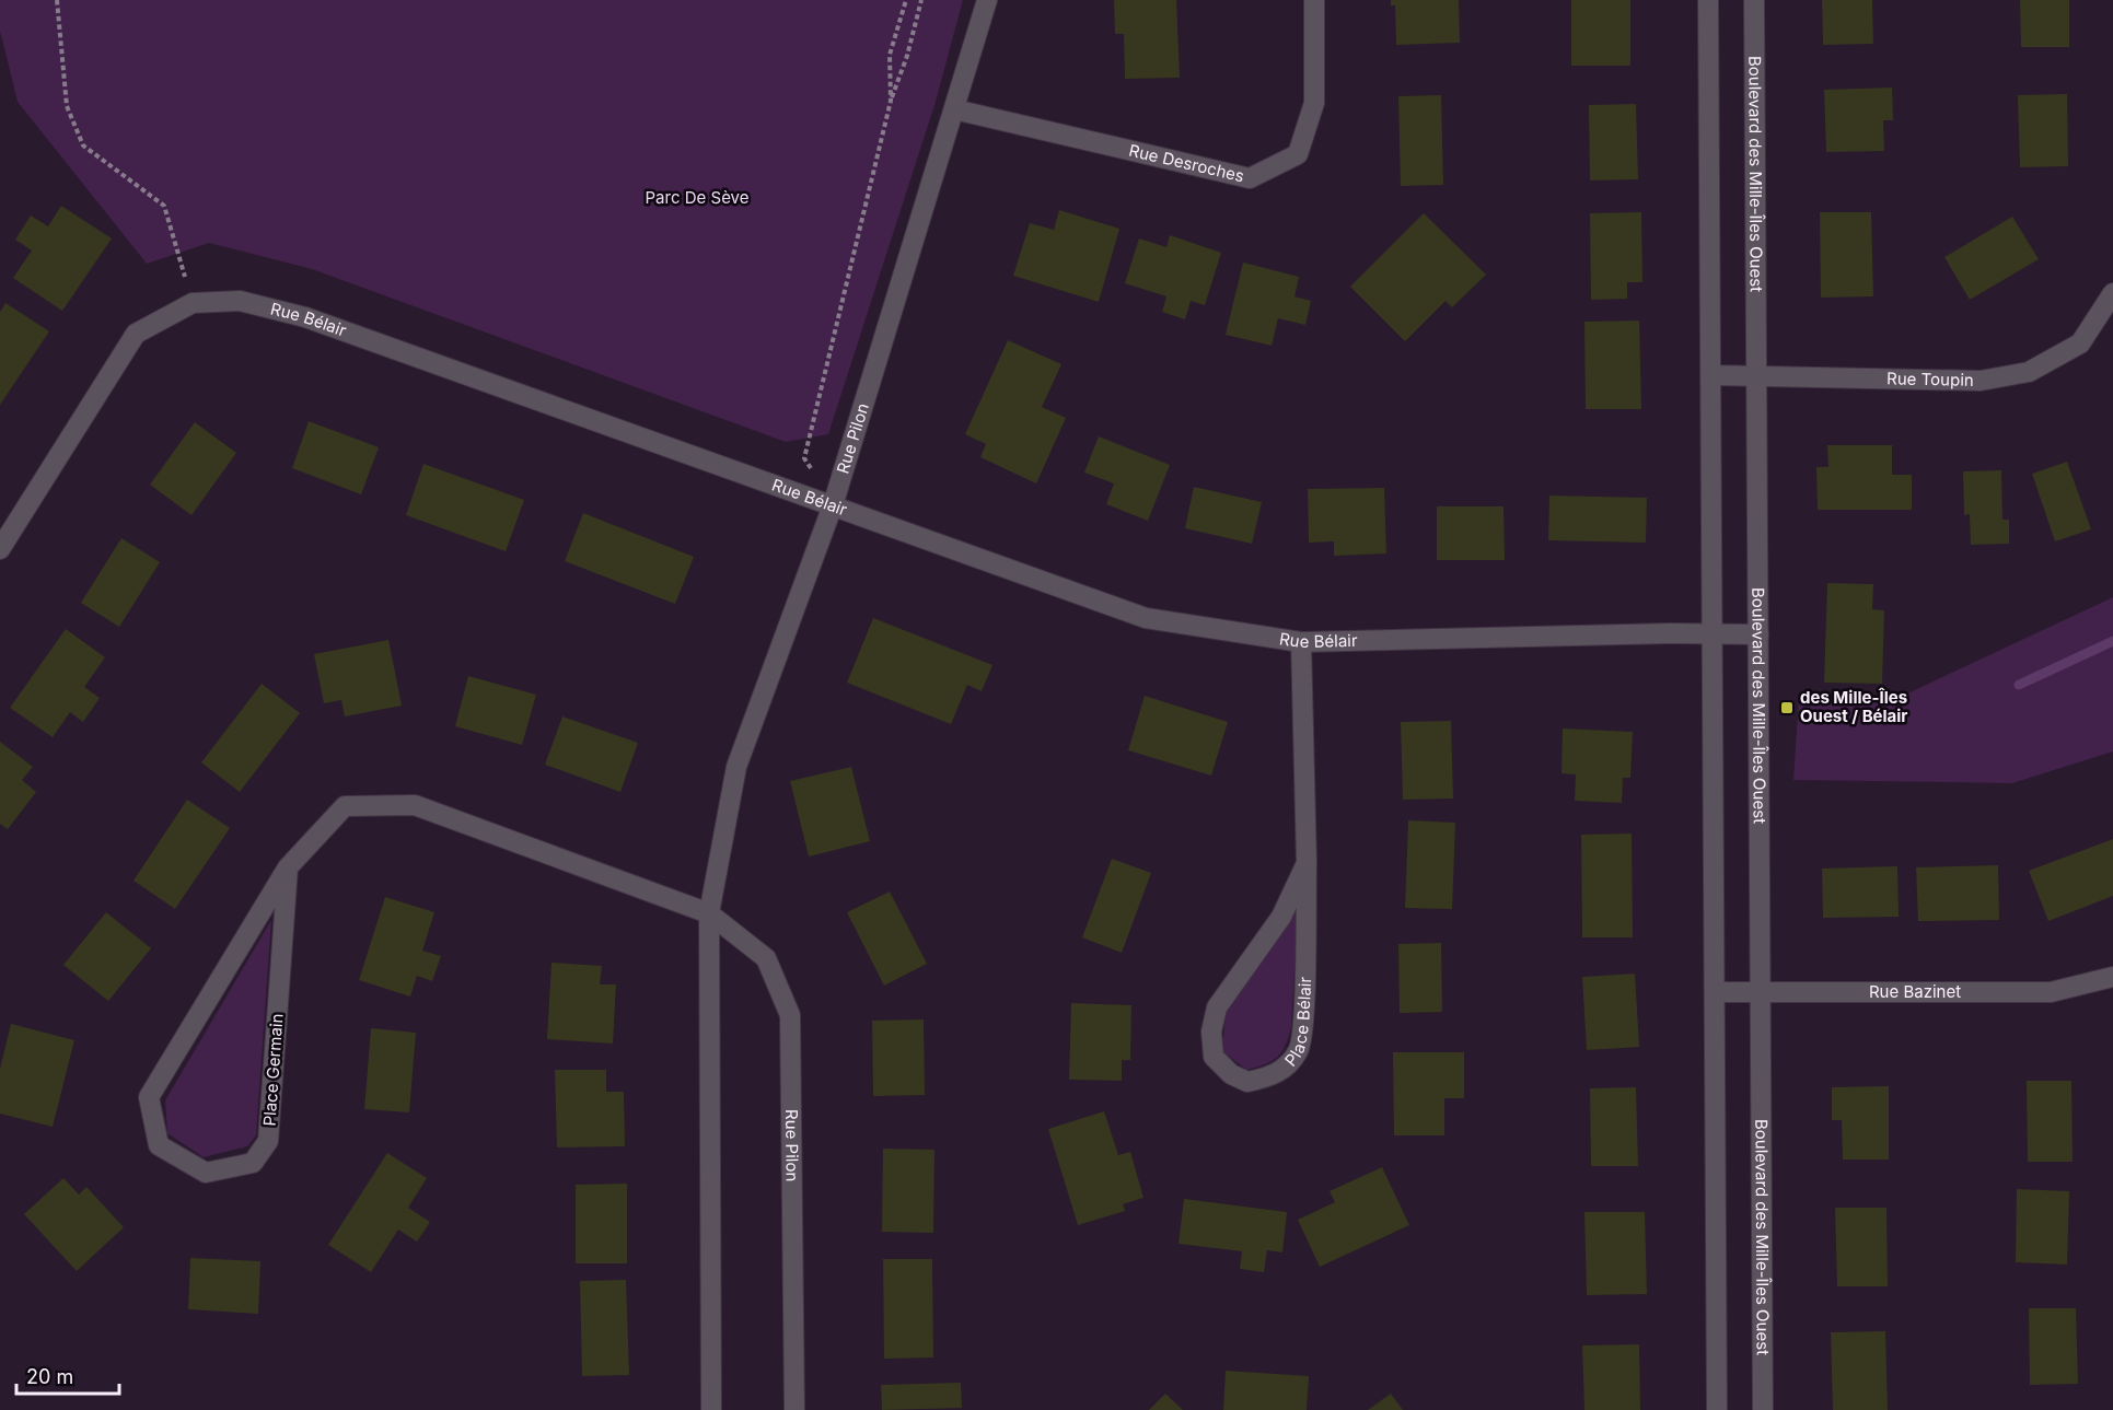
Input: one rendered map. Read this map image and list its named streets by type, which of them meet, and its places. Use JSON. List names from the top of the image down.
{
  "streets": {
    "street": [
      "Rue Desroches",
      "Boulevard des Mille-Îles Ouest",
      "Rue Bélair",
      "Rue Toupin",
      "Rue Pilon",
      "Rue Bazinet",
      "Place Bélair",
      "Place Germain"
    ]
  },
  "crossings": [
    ["Rue Desroches", "Rue Pilon"],
    ["Boulevard des Mille-Îles Ouest", "Rue Bélair"],
    ["Boulevard des Mille-Îles Ouest", "Rue Toupin"],
    ["Boulevard des Mille-Îles Ouest", "Rue Bazinet"],
    ["Rue Bélair", "Rue Pilon"],
    ["Rue Bélair", "Place Bélair"],
    ["Rue Pilon", "Place Germain"]
  ],
  "parks": ["Parc De Sève"],
  "places": {
    "transit": ["des Mille-Îles Ouest / Bélair"]
  },
  "scale_bar": "20 m"
}
